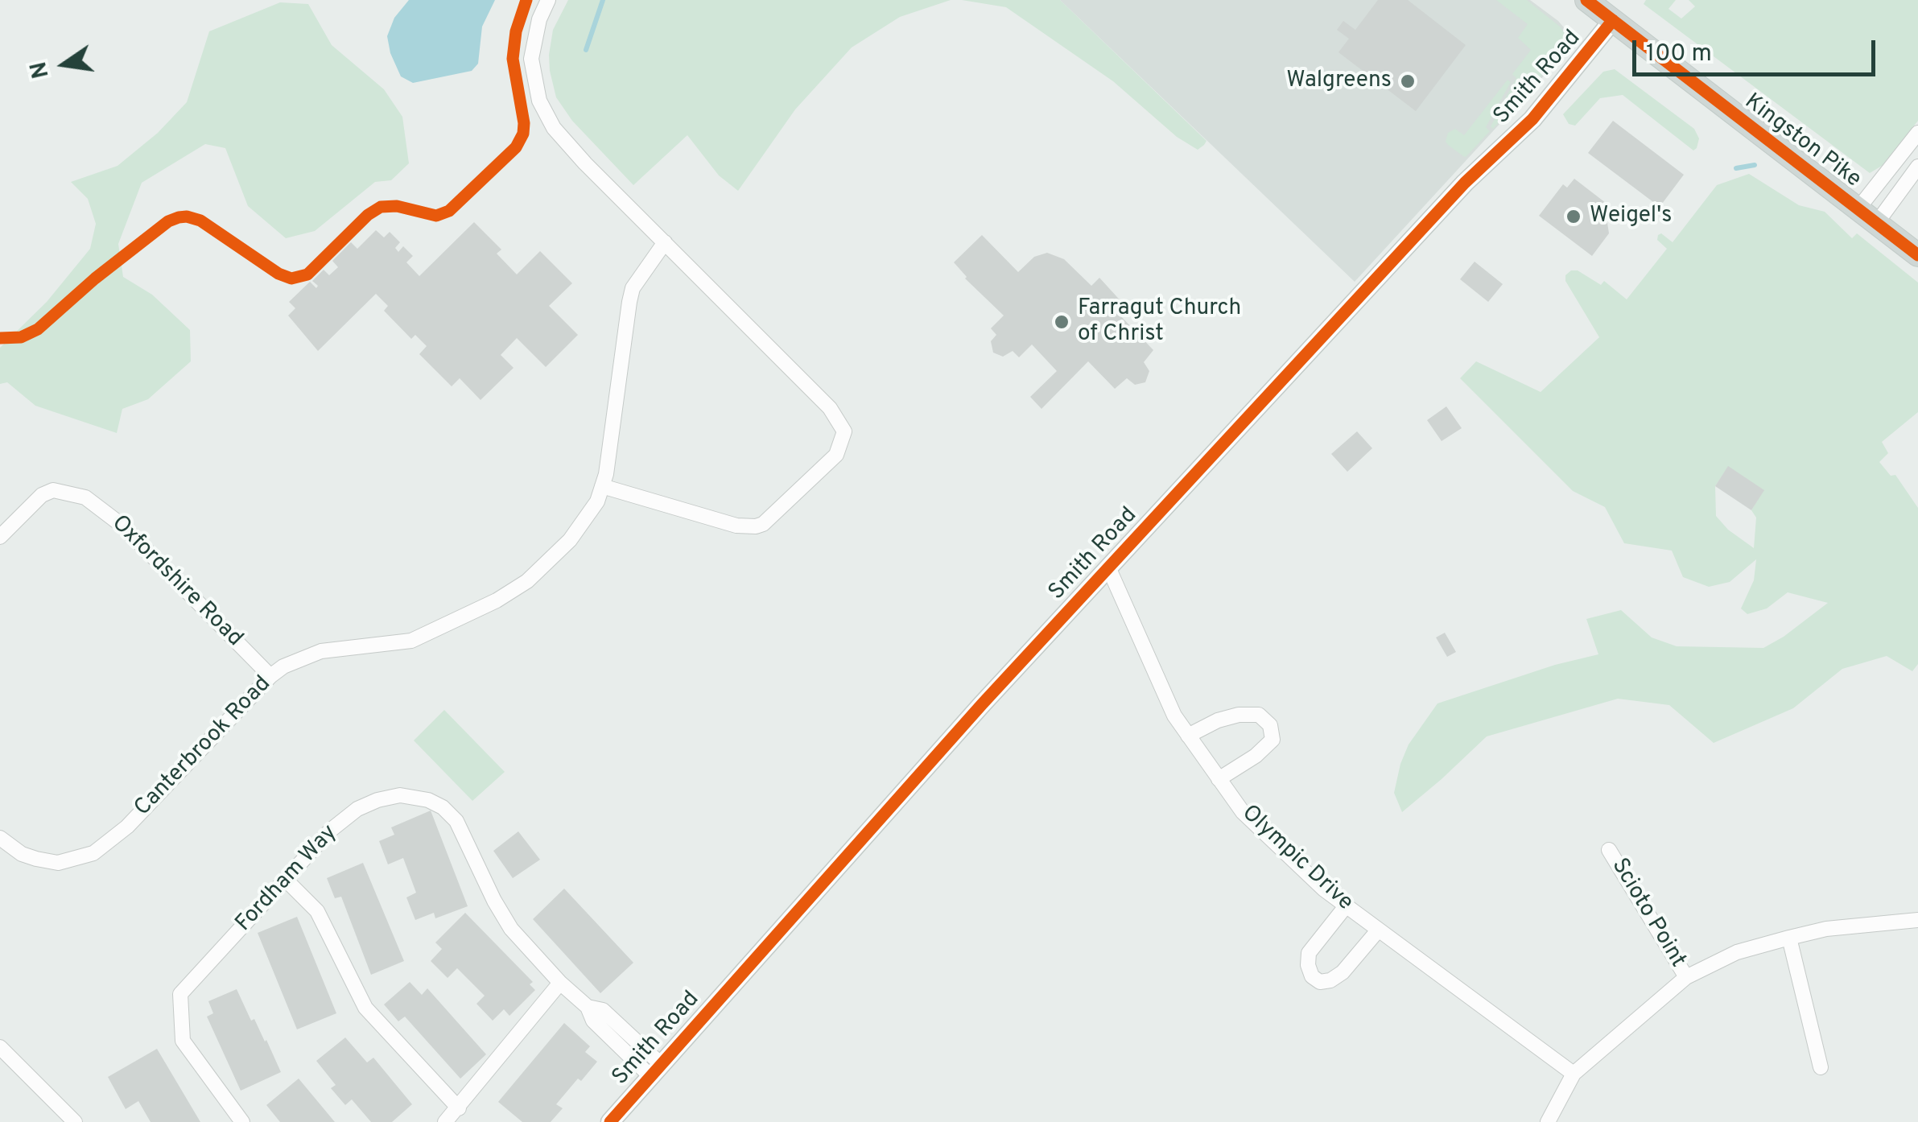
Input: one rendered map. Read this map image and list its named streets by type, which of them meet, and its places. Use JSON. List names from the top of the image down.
{
  "streets": {
    "main road": ["Kingston Pike"],
    "street": [
      "Smith Road",
      "Oxfordshire Road",
      "Canterbrook Road",
      "Olympic Drive",
      "Fordham Way",
      "Scioto Point"
    ]
  },
  "crossings": [
    ["Smith Road", "Kingston Pike"],
    ["Smith Road", "Olympic Drive"],
    ["Smith Road", "Fordham Way"],
    ["Oxfordshire Road", "Canterbrook Road"]
  ],
  "places": ["Walgreens", "Weigel's", "Farragut Church of Christ"],
  "scale_bar": "100 m",
  "north": "left"
}
